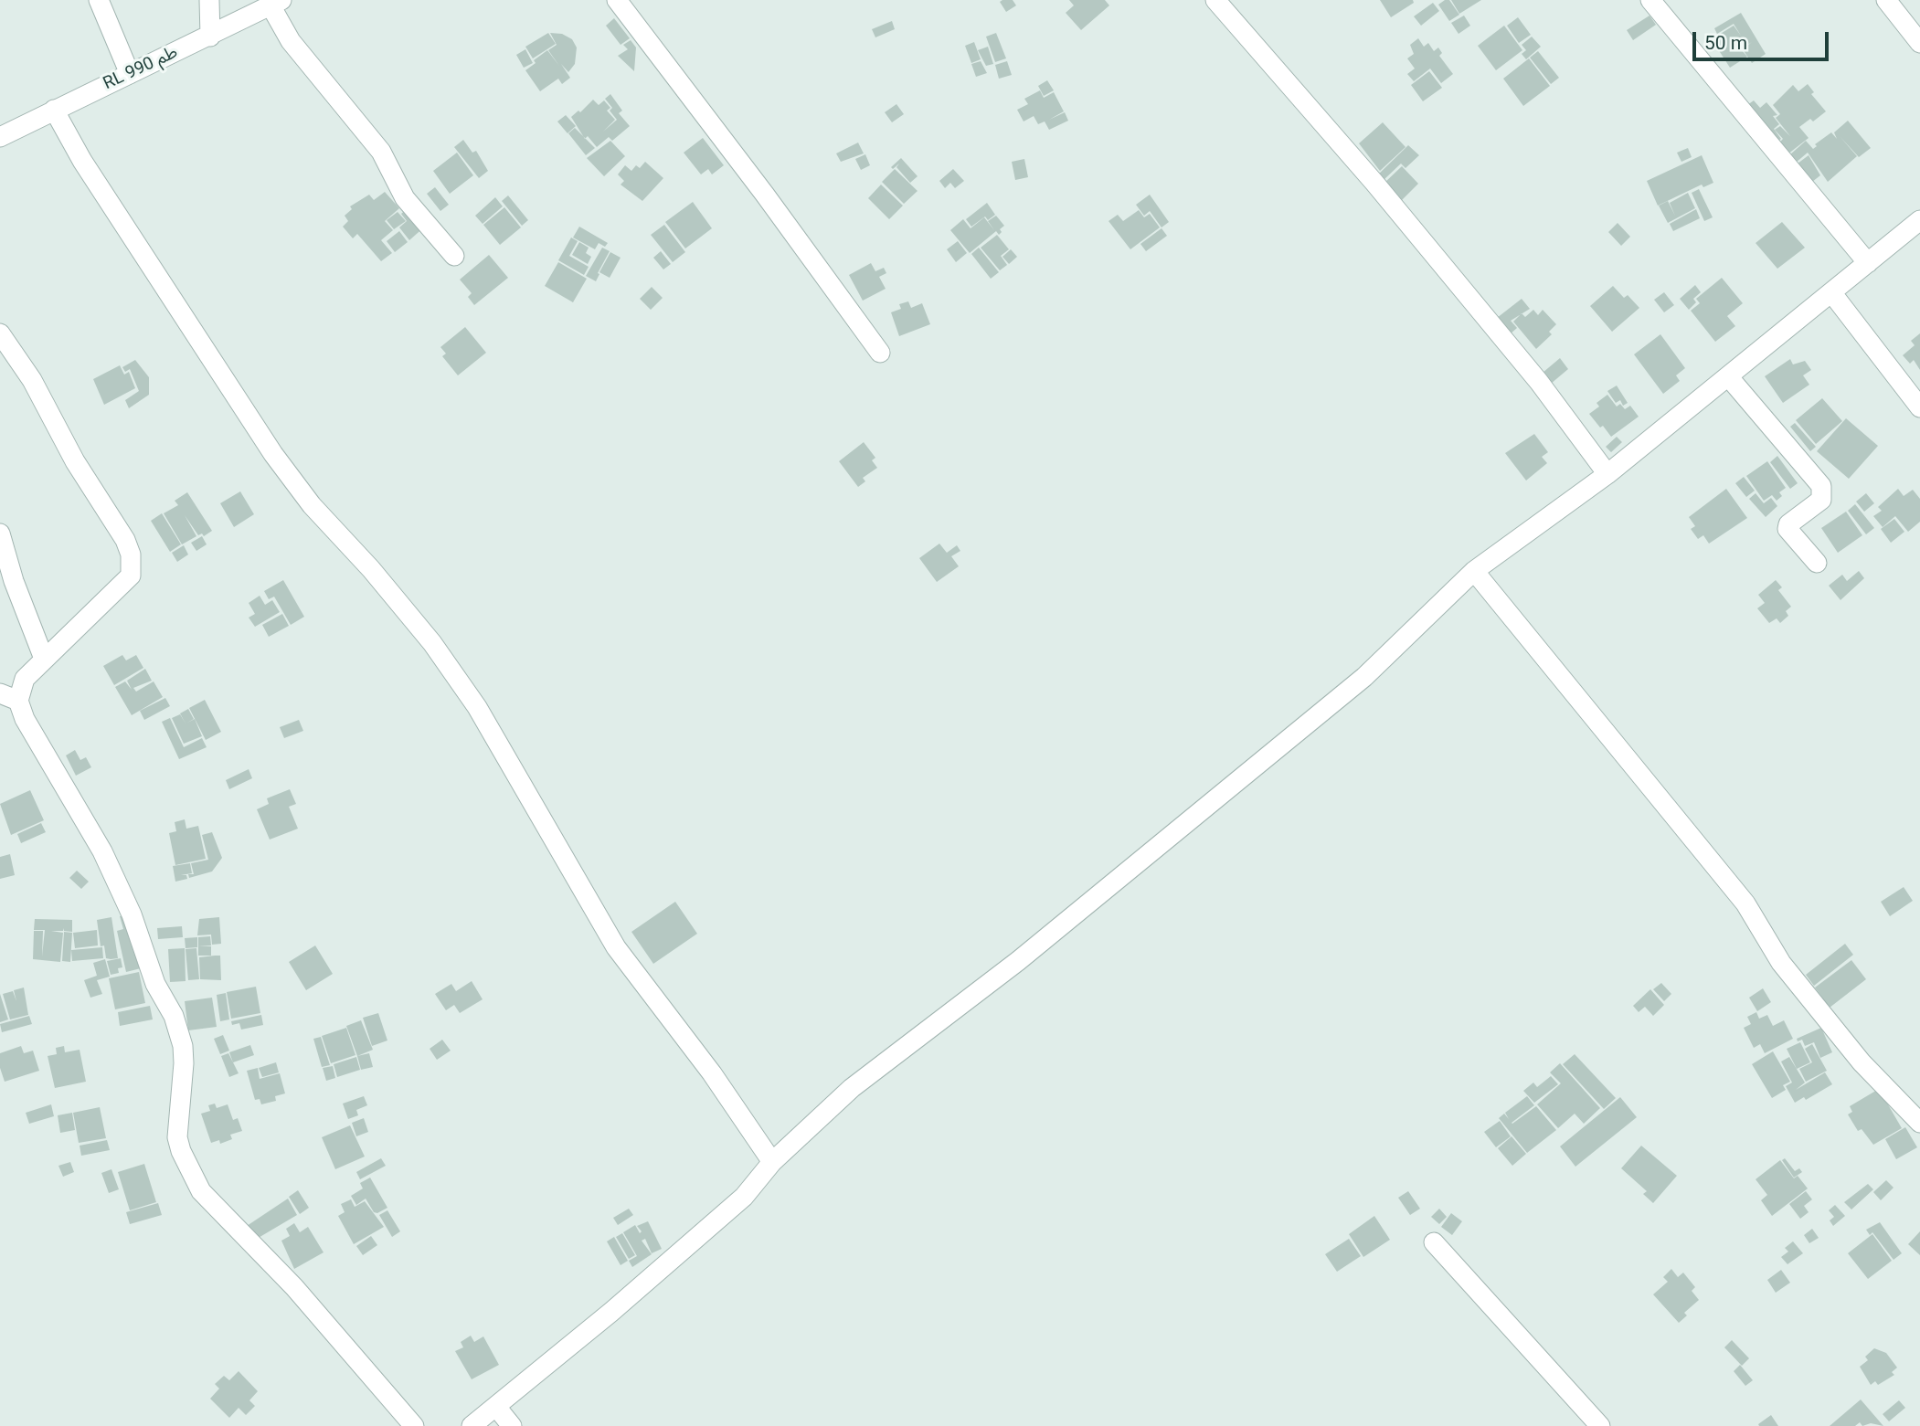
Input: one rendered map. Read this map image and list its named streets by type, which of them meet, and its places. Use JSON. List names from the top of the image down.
{
  "streets": {
    "street": ["RL طم 990"]
  },
  "scale_bar": "50 m"
}
